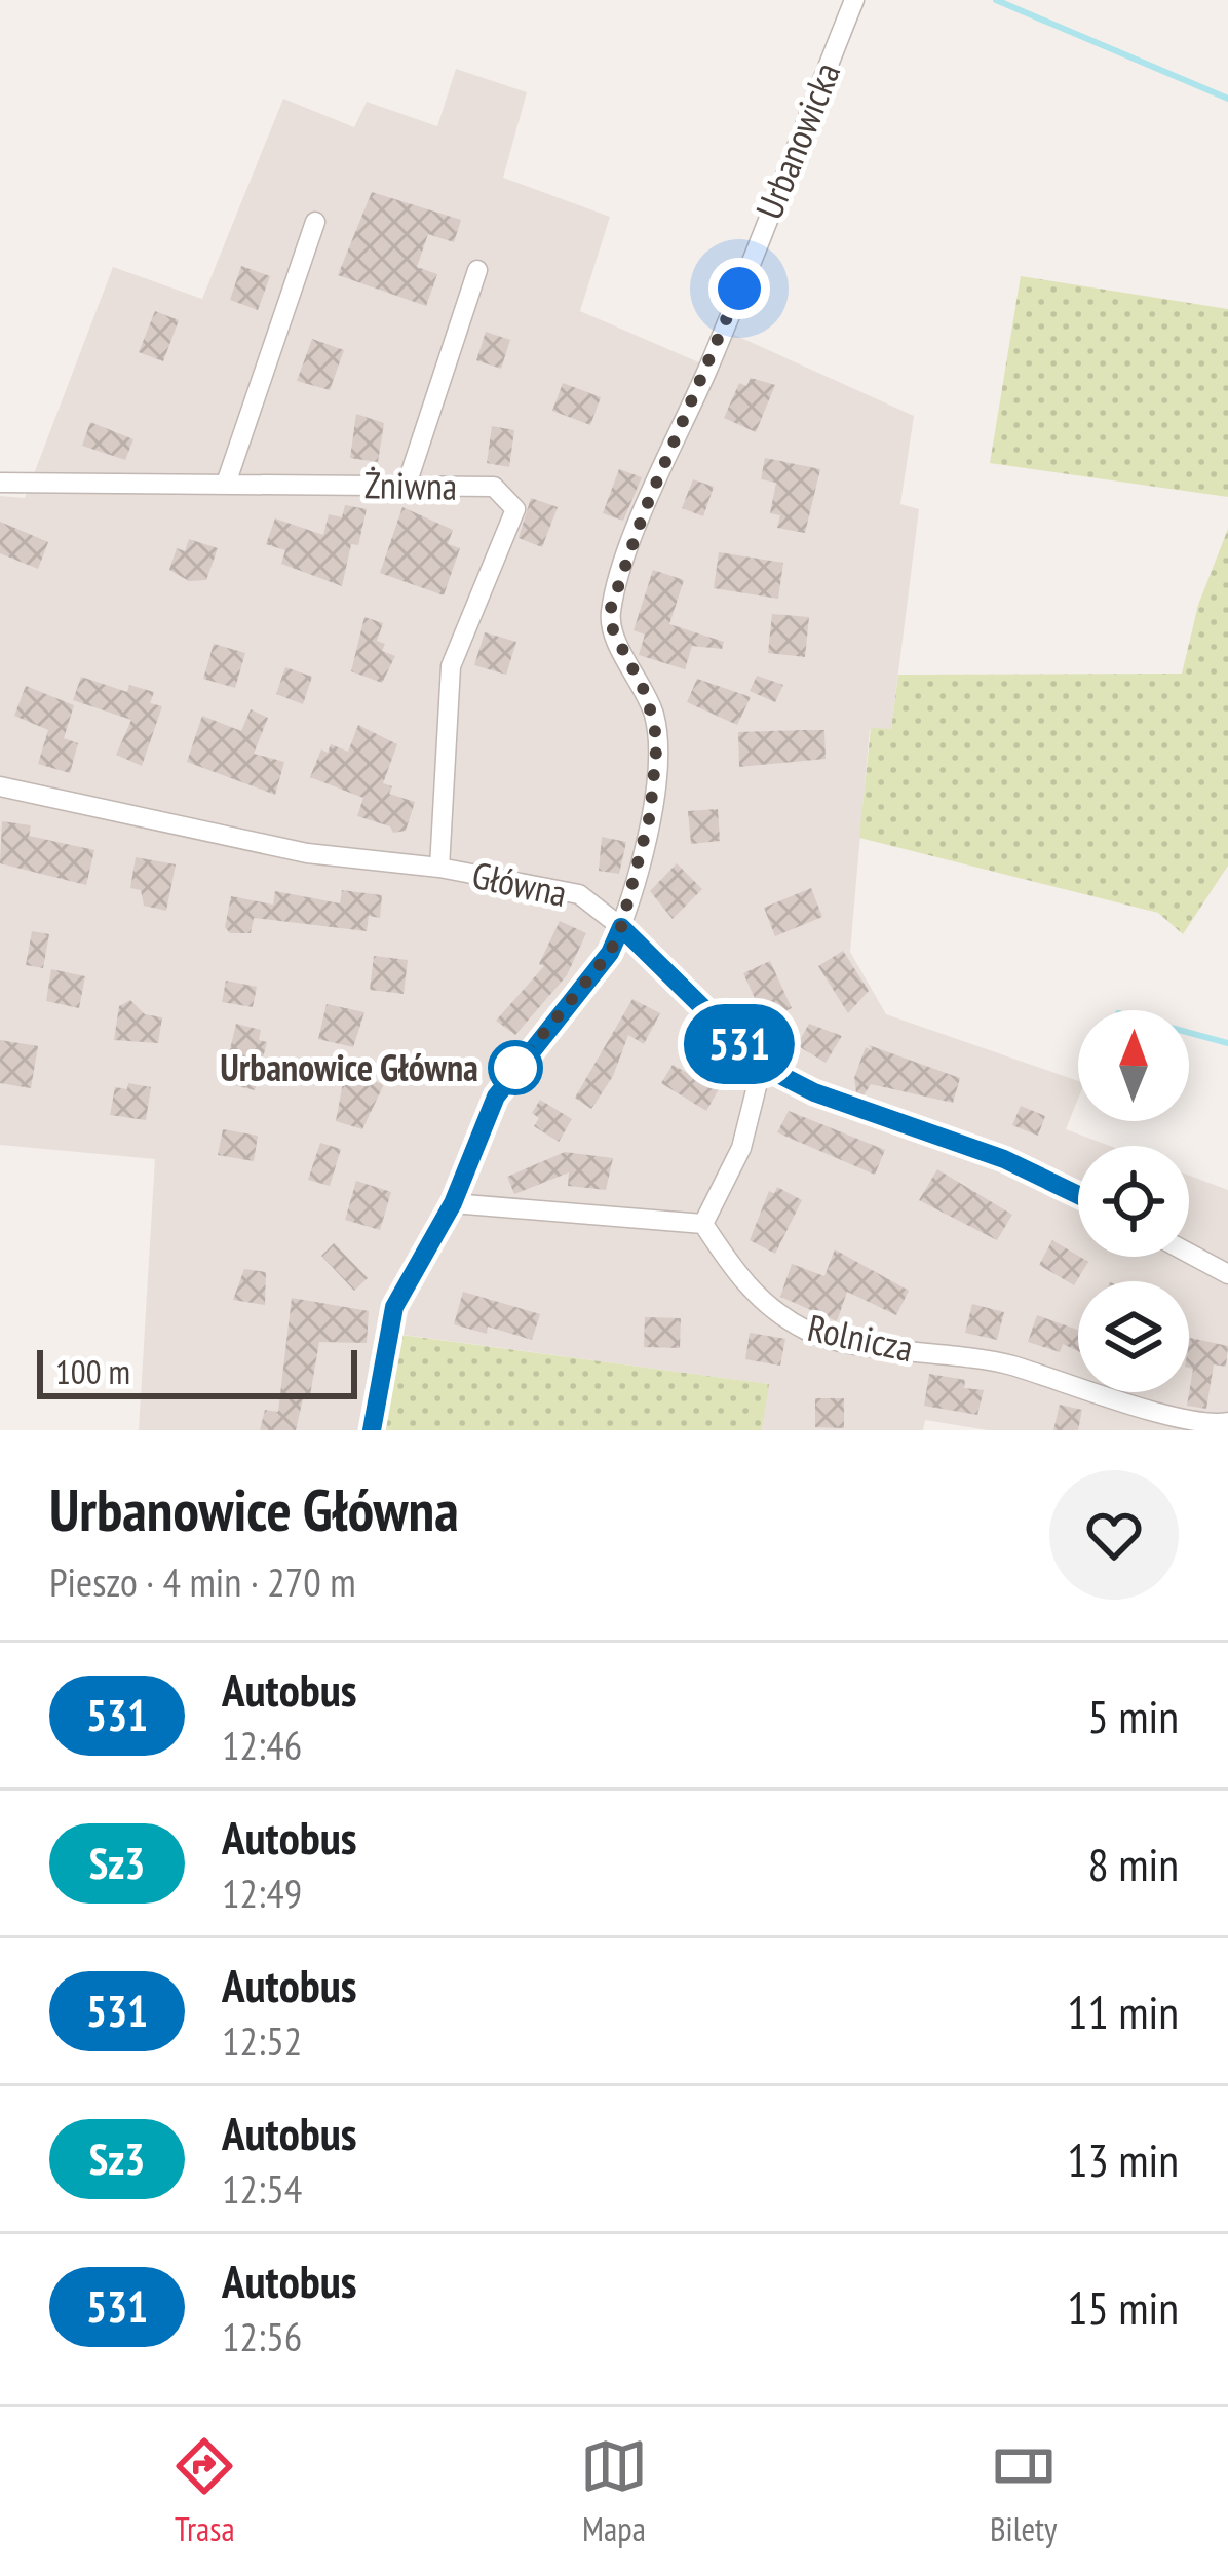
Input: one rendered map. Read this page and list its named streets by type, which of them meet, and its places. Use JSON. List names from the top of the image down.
{
  "streets": {
    "street": [
      "Urbanowicka",
      "Żniwna",
      "Główna",
      "Rolnicza"
    ]
  },
  "crossings": [
    ["Urbanowicka", "Główna"],
    ["Żniwna", "Główna"]
  ],
  "places": ["Urbanowice Główna"],
  "lines": ["bus line 531"],
  "scale_bar": "100 m",
  "north": "top",
  "page": {
    "on_map": "531",
    "scale": "100 m",
    "heading": ["Urbanowice Główna", "Pieszo · 4 min · 270 m"],
    "list": [
      {
        "mark": "531",
        "name": "Autobus",
        "note": "12:46",
        "value": "5 min"
      },
      {
        "mark": "Sz3",
        "name": "Autobus",
        "note": "12:49",
        "value": "8 min"
      },
      {
        "mark": "531",
        "name": "Autobus",
        "note": "12:52",
        "value": "11 min"
      },
      {
        "mark": "Sz3",
        "name": "Autobus",
        "note": "12:54",
        "value": "13 min"
      },
      {
        "mark": "531",
        "name": "Autobus",
        "note": "12:56",
        "value": "15 min"
      }
    ],
    "tabs": ["Trasa", "Mapa", "Bilety"]
  }
}
